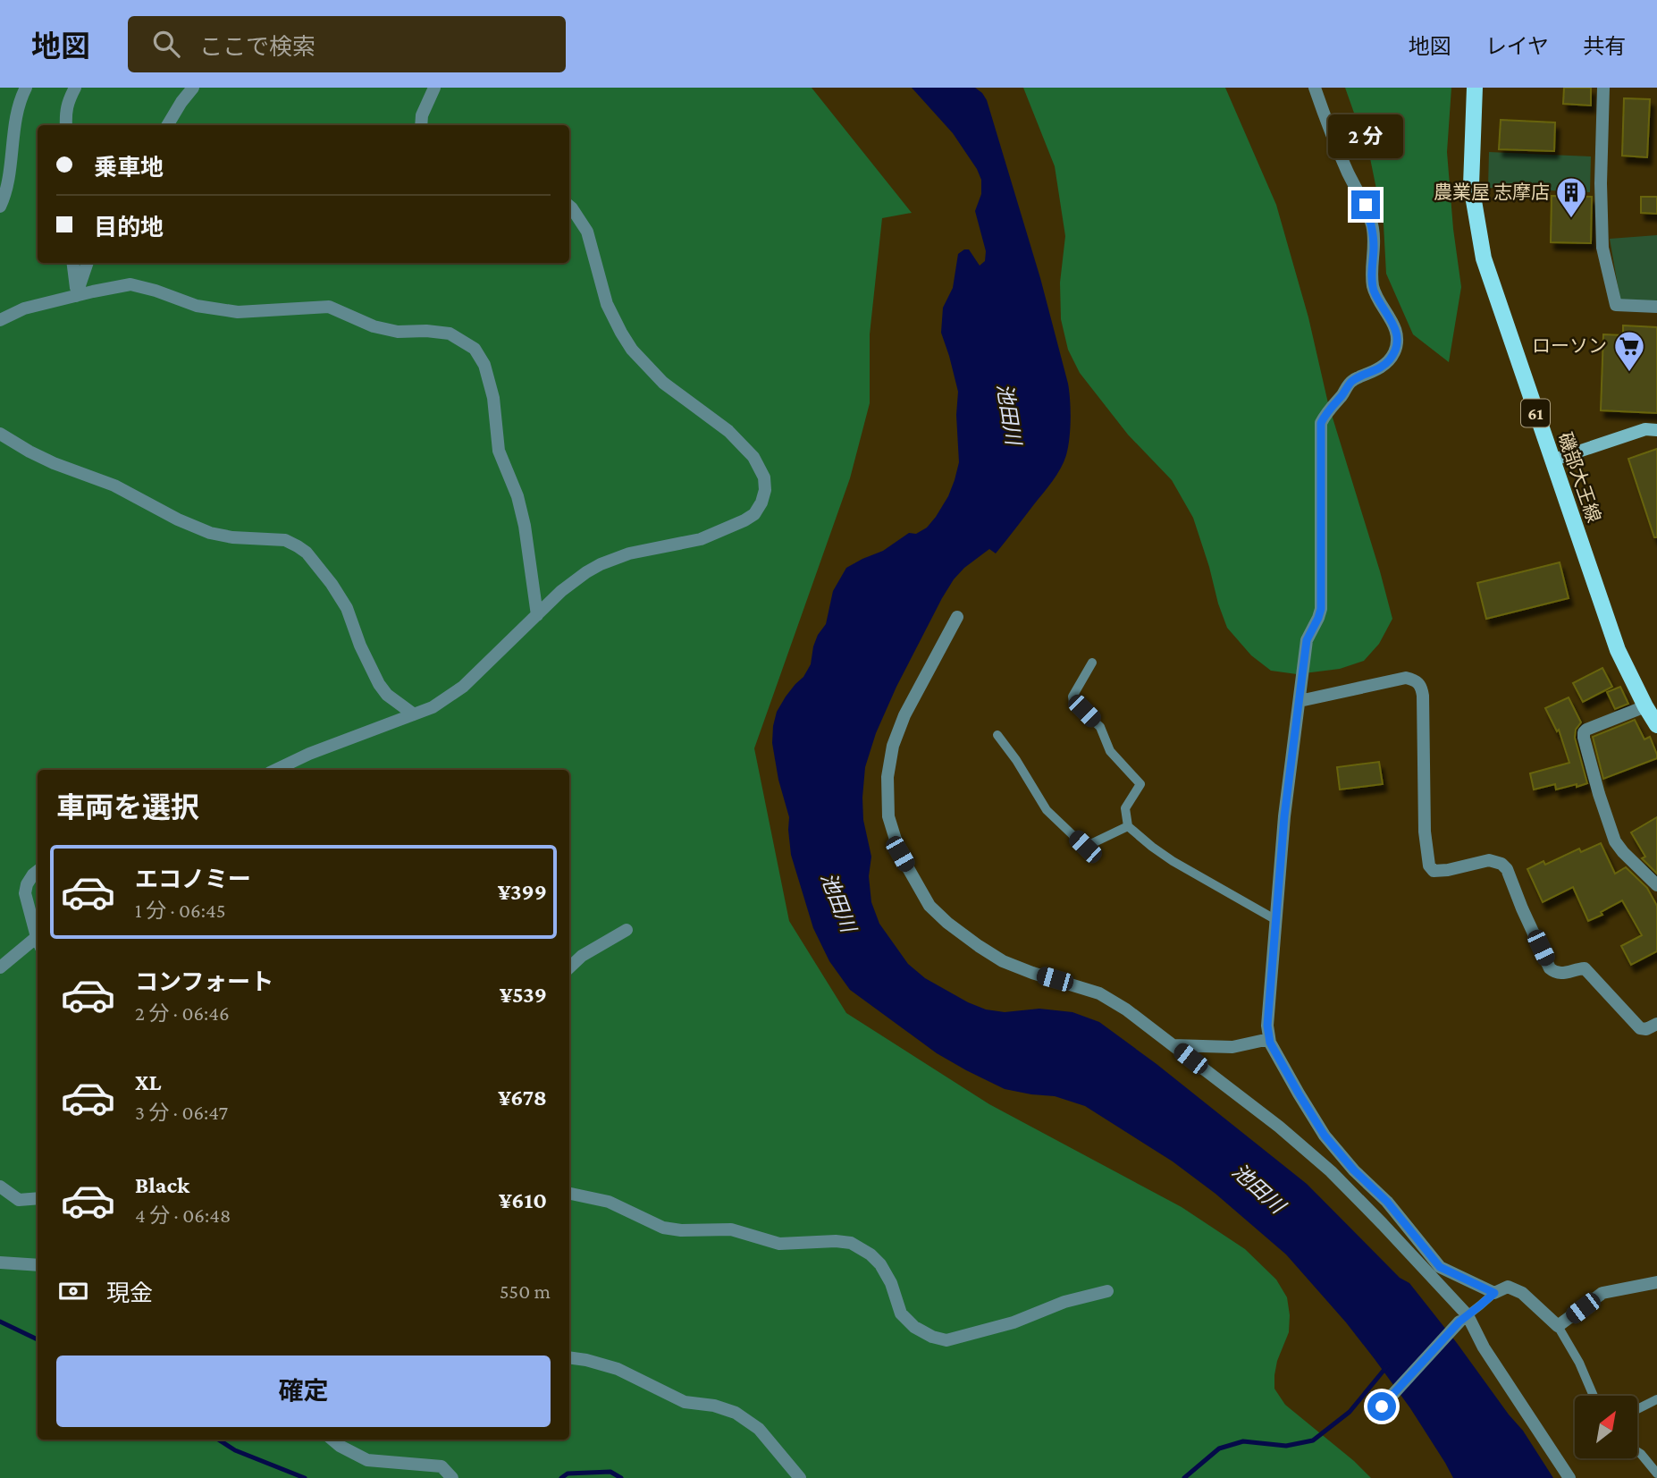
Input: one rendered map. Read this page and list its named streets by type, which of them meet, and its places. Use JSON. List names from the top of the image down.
{
  "streets": {
    "main road": ["61", "磯部大王線"]
  },
  "water": ["池田川"],
  "places": {
    "building": ["農業屋 志摩店"],
    "supermarket": ["ローソン"]
  },
  "north": "top right",
  "page": {
    "header": "地図",
    "search": "ここで検索",
    "nav": ["地図", "レイヤ", "共有"],
    "bubble": "2 分",
    "banner": ["乗車地", "目的地"],
    "heading": "車両を選択",
    "list": [
      {
        "name": "エコノミー",
        "note": "1 分 · 06:45",
        "value": "¥399"
      },
      {
        "name": "コンフォート",
        "note": "2 分 · 06:46",
        "value": "¥539"
      },
      {
        "name": "XL",
        "note": "3 分 · 06:47",
        "value": "¥678"
      },
      {
        "name": "Black",
        "note": "4 分 · 06:48",
        "value": "¥610"
      }
    ],
    "pay": ["現金", "550 m"],
    "buttons": "確定"
  }
}
